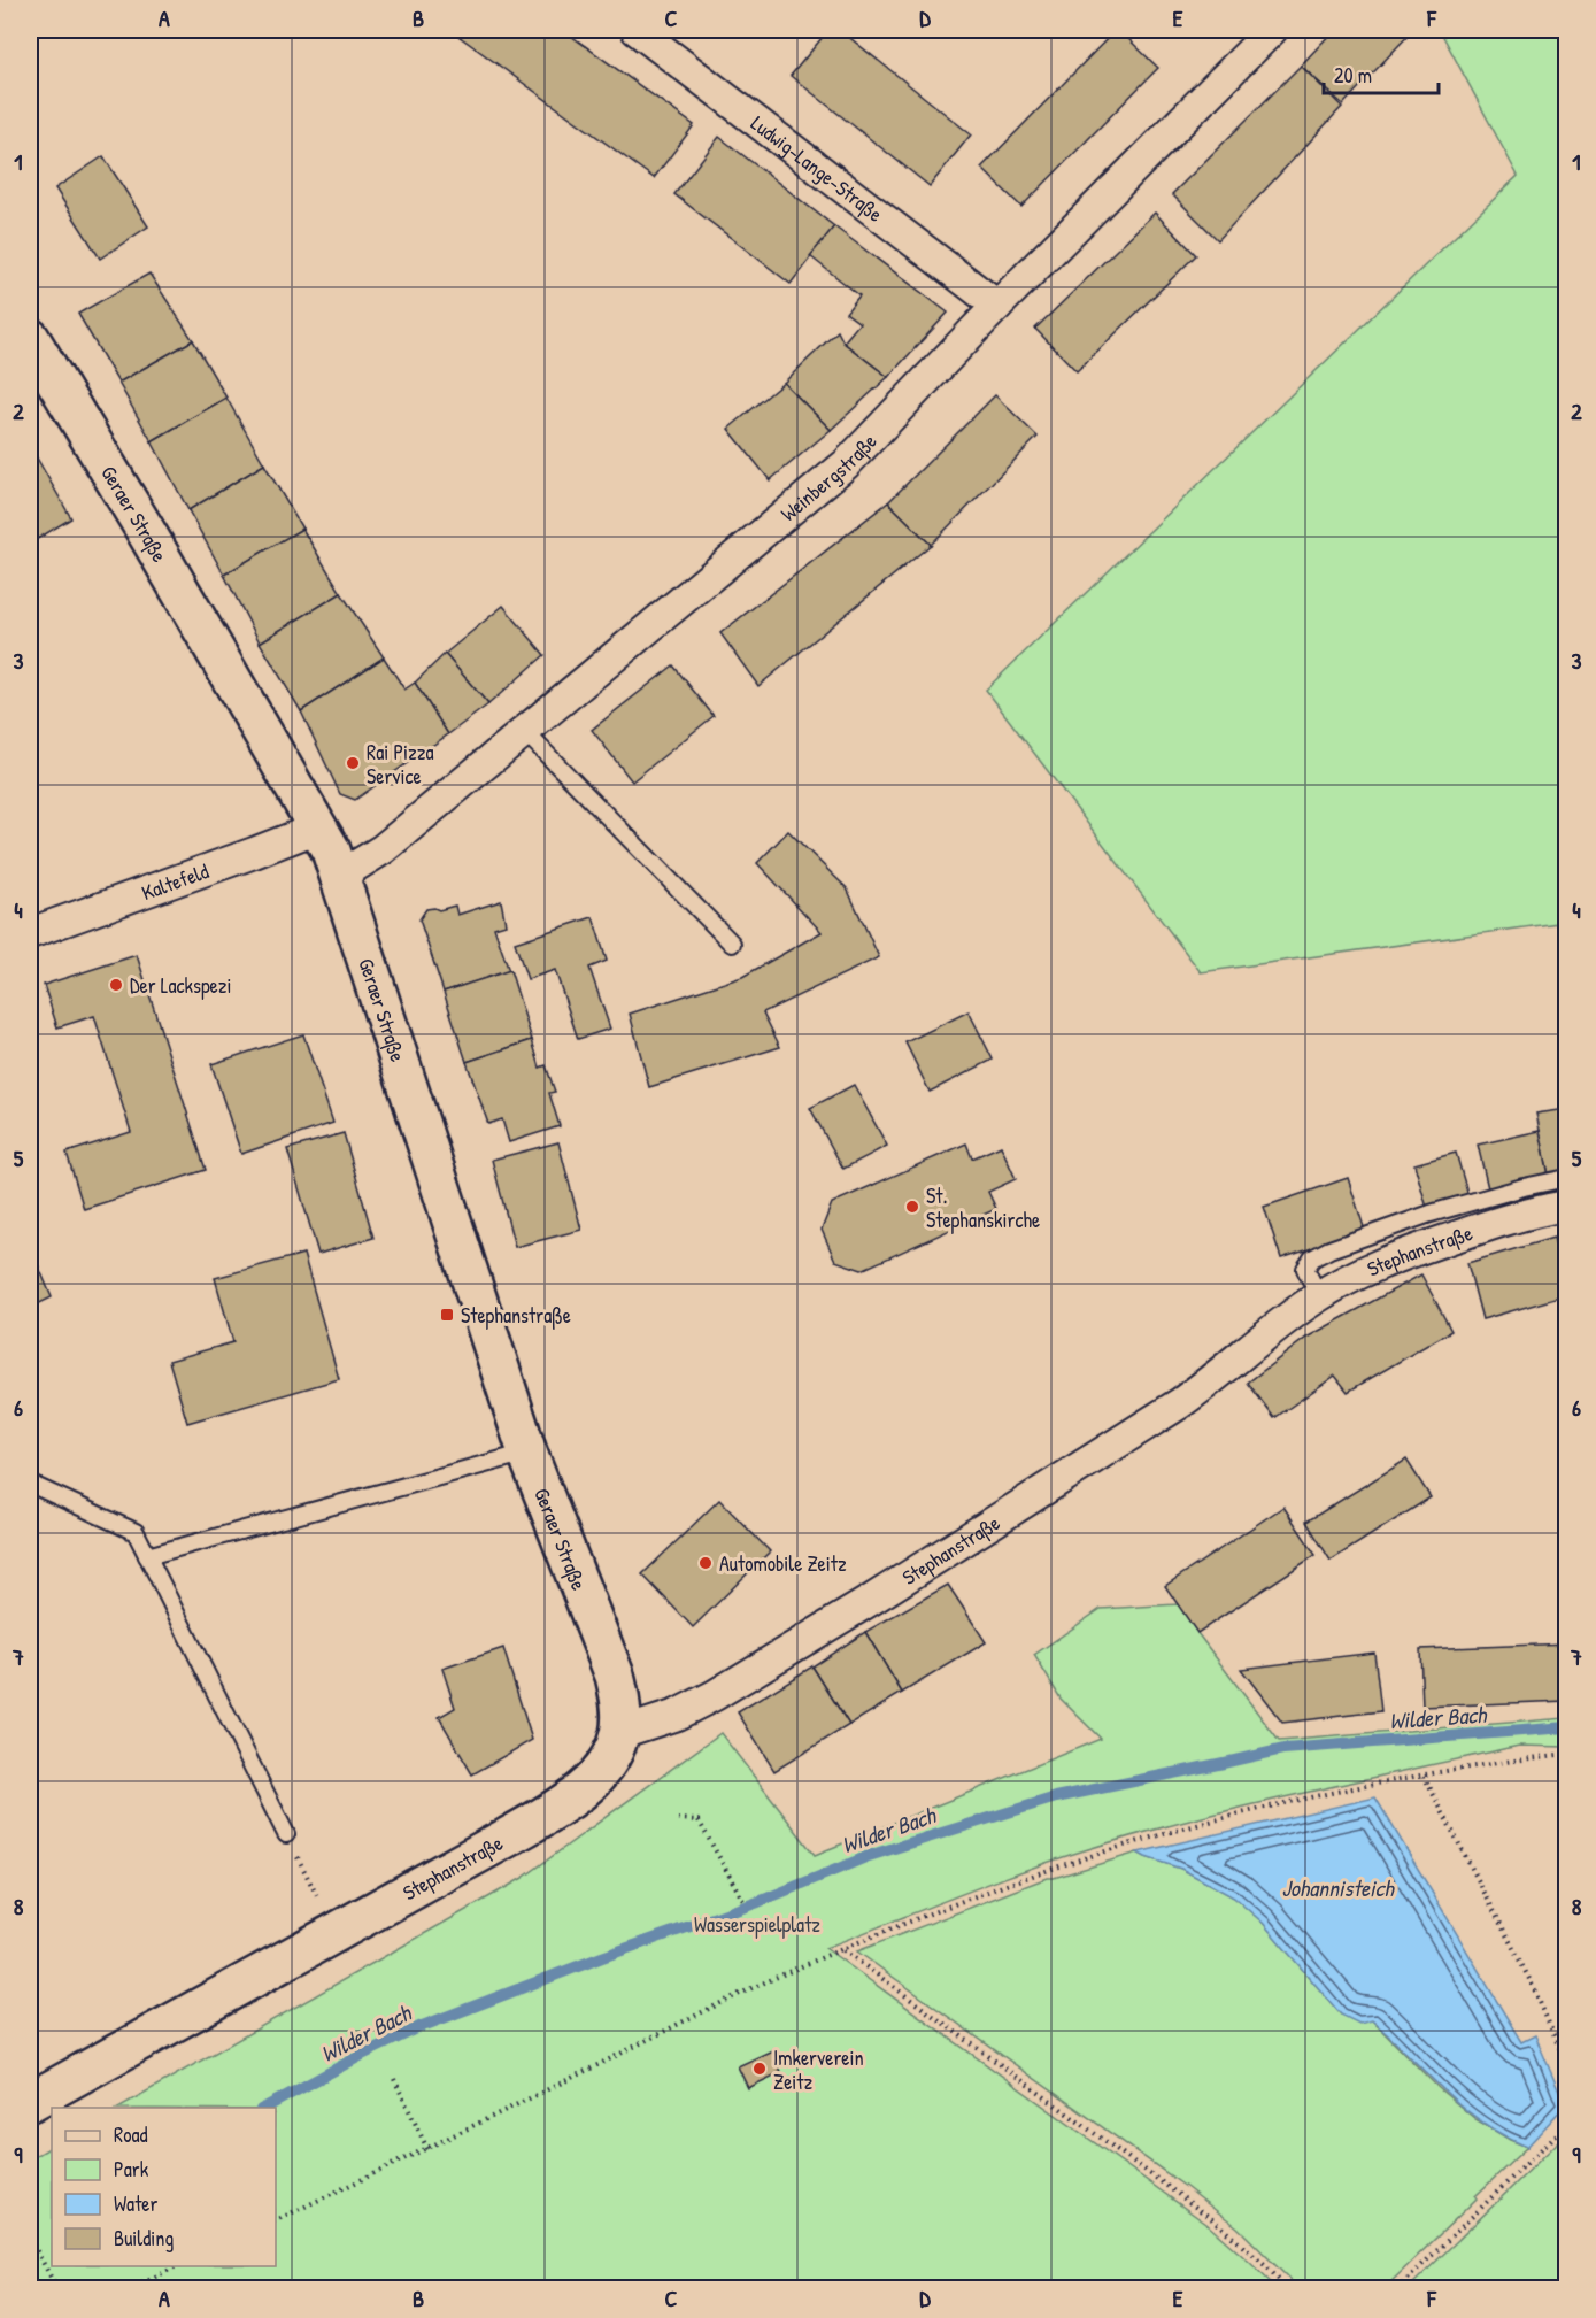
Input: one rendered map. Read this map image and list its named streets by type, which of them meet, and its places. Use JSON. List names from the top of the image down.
{
  "streets": {
    "street": [
      "Ludwig-Lange-Straße",
      "Weinbergstraße",
      "Geraer Straße",
      "Kaltefeld",
      "Stephanstraße"
    ]
  },
  "crossings": [
    ["Ludwig-Lange-Straße", "Weinbergstraße"],
    ["Weinbergstraße", "Geraer Straße"],
    ["Geraer Straße", "Kaltefeld"],
    ["Geraer Straße", "Stephanstraße"]
  ],
  "water": ["Wilder Bach", "Johannisteich"],
  "parks": ["Wasserspielplatz"],
  "places": {
    "other": [
      "Rai Pizza Service",
      "Der Lackspezi",
      "St. Stephanskirche",
      "Automobile Zeitz",
      "Imkerverein Zeitz"
    ],
    "transit": ["Stephanstraße"]
  },
  "legend": [
    "Road",
    "Park",
    "Water",
    "Building"
  ],
  "scale_bar": "20 m",
  "grid": {
    "columns": [
      "A",
      "B",
      "C",
      "D",
      "E",
      "F"
    ],
    "rows": [
      "1",
      "2",
      "3",
      "4",
      "5",
      "6",
      "7",
      "8",
      "9"
    ]
  }
}
